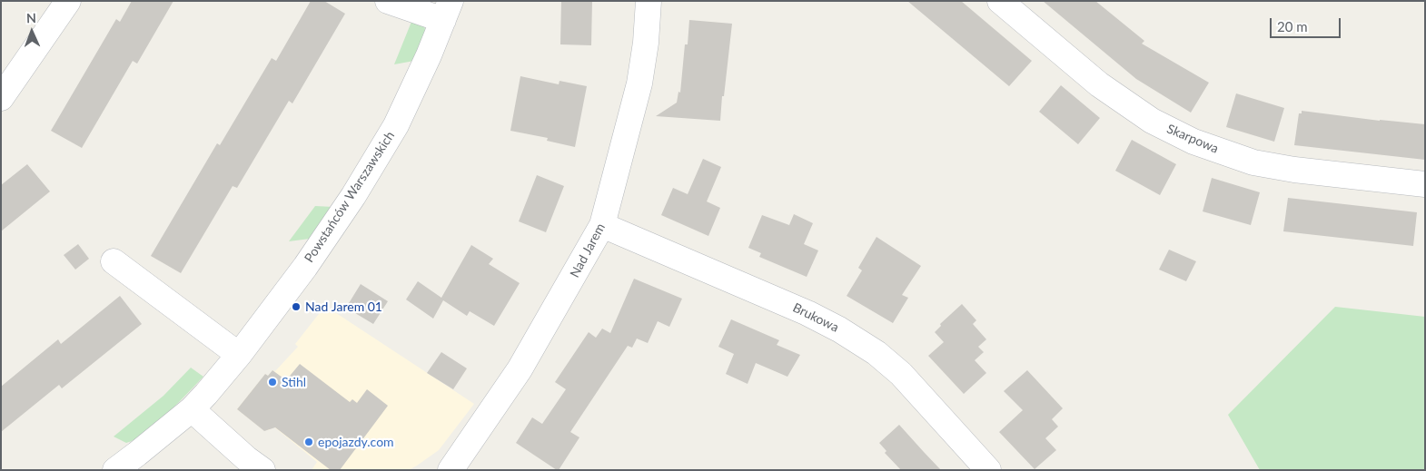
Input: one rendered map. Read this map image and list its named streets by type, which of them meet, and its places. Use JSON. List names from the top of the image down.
{
  "streets": {
    "street": [
      "Skarpowa",
      "Powstańców Warszawskich",
      "Nad Jarem",
      "Brukowa"
    ]
  },
  "crossings": [
    ["Nad Jarem", "Brukowa"]
  ],
  "places": ["Nad Jarem 01", "Stihl", "epojazdy.com"],
  "scale_bar": "20 m",
  "north": "top"
}
